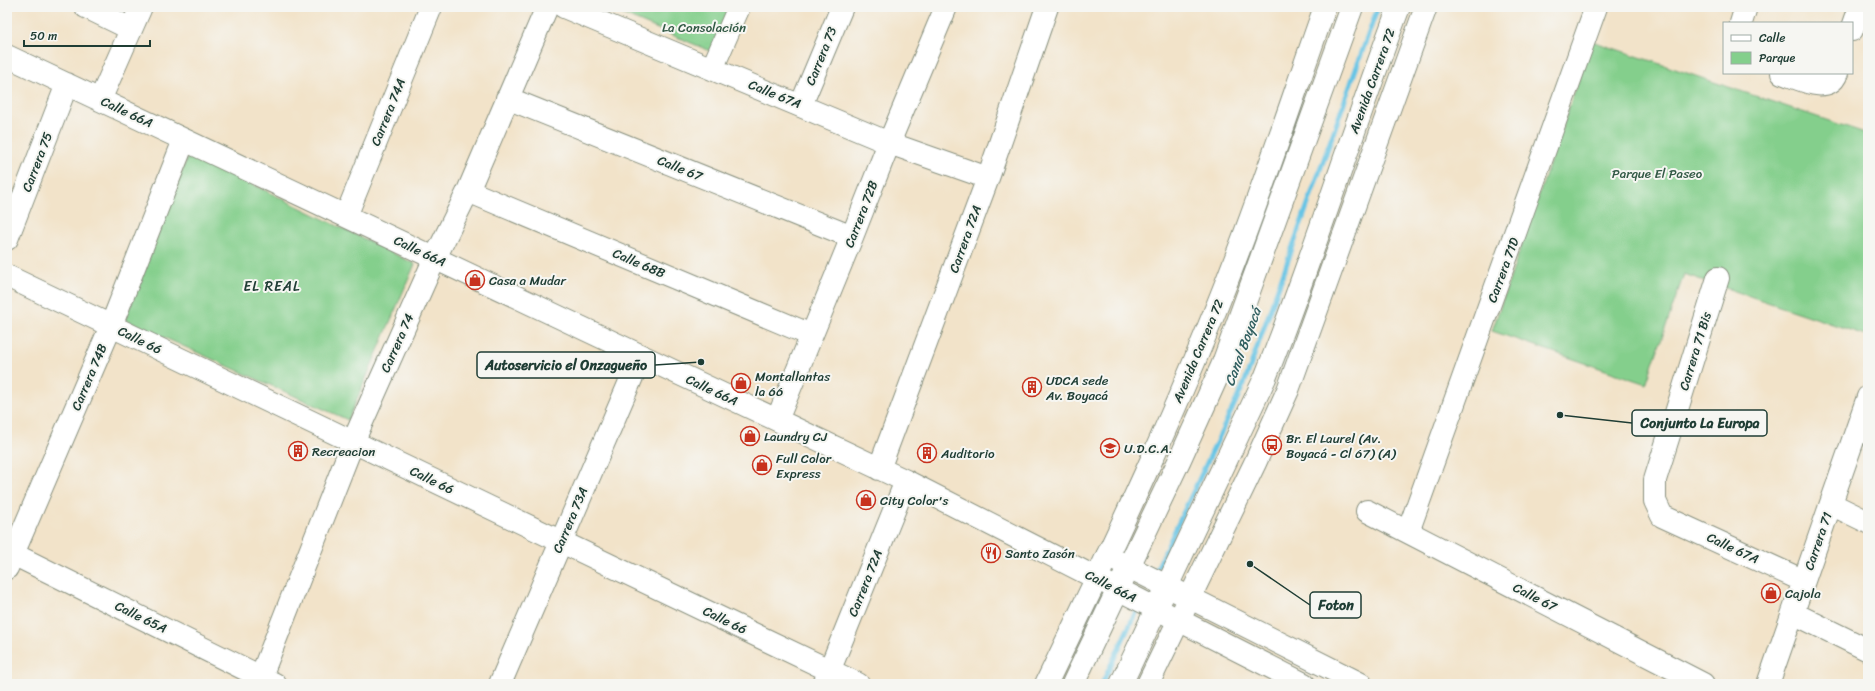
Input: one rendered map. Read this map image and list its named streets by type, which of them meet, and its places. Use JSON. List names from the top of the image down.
{
  "streets": {
    "main road": [
      "Carrera 73",
      "Avenida Carrera 72",
      "Calle 67A",
      "Calle 66A",
      "Carrera 74A",
      "Carrera 75",
      "Calle 67",
      "Carrera 72B",
      "Carrera 72A",
      "Calle 68B",
      "Carrera 71D",
      "Calle 66",
      "Carrera 74",
      "Carrera 71 Bis",
      "Carrera 74B",
      "Carrera 73A",
      "Carrera 71",
      "Calle 65A"
    ]
  },
  "crossings": [
    ["Carrera 73", "Calle 67A"],
    ["Avenida Carrera 72", "Calle 66A"],
    ["Calle 67A", "Carrera 72B"],
    ["Calle 67A", "Carrera 72A"],
    ["Calle 67A", "Carrera 71 Bis"],
    ["Calle 67A", "Carrera 71"],
    ["Calle 66A", "Carrera 74A"],
    ["Calle 66A", "Carrera 75"],
    ["Calle 66A", "Carrera 72B"],
    ["Calle 66A", "Carrera 72A"],
    ["Calle 66A", "Carrera 74"],
    ["Calle 66A", "Carrera 74B"],
    ["Calle 66A", "Carrera 73A"],
    ["Calle 67", "Carrera 72B"],
    ["Calle 67", "Carrera 71D"],
    ["Calle 67", "Carrera 74"],
    ["Carrera 72B", "Calle 68B"],
    ["Carrera 72A", "Calle 66"],
    ["Calle 68B", "Carrera 74"],
    ["Calle 66", "Carrera 74"],
    ["Calle 66", "Carrera 74B"],
    ["Calle 66", "Carrera 73A"],
    ["Carrera 74", "Calle 65A"],
    ["Carrera 74B", "Calle 65A"]
  ],
  "districts": ["EL REAL"],
  "water": ["Canal Boyacá"],
  "parks": ["La Consolación", "Parque El Paseo"],
  "places": {
    "shop": [
      "Casa a Mudar",
      "Montallantas la 66",
      "Laundry CJ",
      "Full Color Express",
      "City Color's",
      "Cajola"
    ],
    "other": ["Autoservicio el Onzagueño", "Conjunto La Europa", "Foton"],
    "building": ["UDCA sede Av. Boyacá", "Recreacion", "Auditorio"],
    "bus stop": ["Br. El Laurel (Av. Boyacá - Cl 67) (A)"],
    "school or university": ["U.D.C.A."],
    "restaurant": ["Santo Zasón"]
  },
  "legend": ["Calle", "Parque"],
  "scale_bar": "50 m"
}
